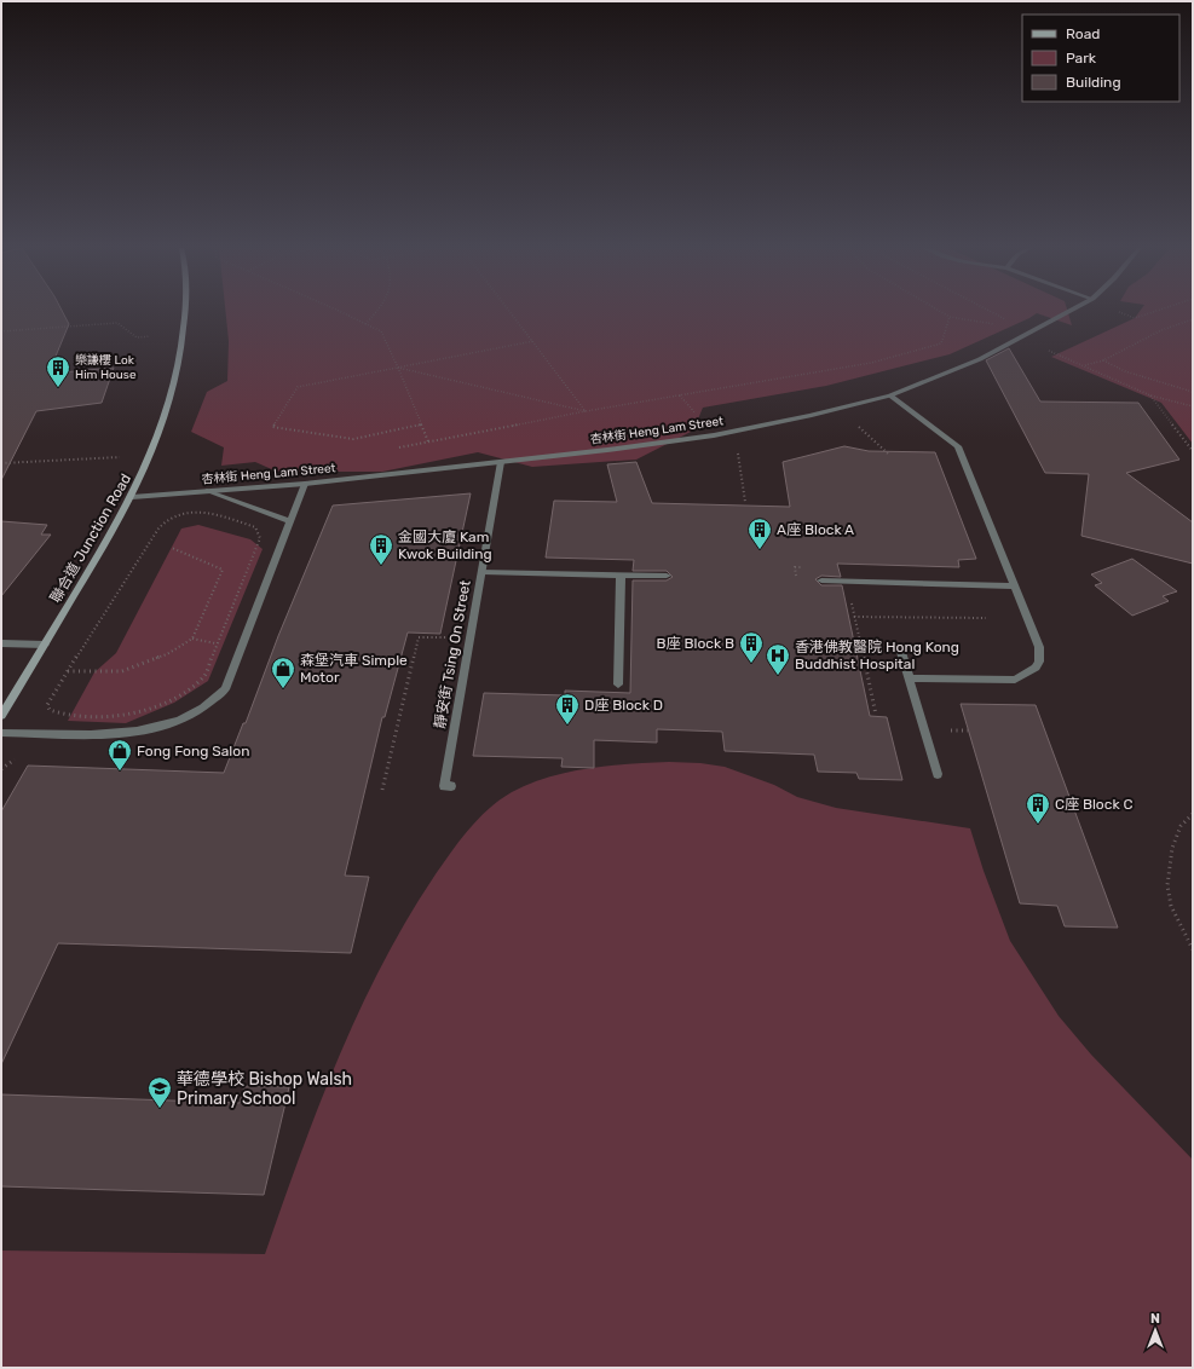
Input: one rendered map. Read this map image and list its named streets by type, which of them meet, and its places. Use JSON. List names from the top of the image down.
{
  "streets": {
    "main road": ["聯合道 Junction Road"],
    "street": ["杏林街 Heng Lam Street", "靜安街 Tsing On Street"]
  },
  "crossings": [
    ["杏林街 Heng Lam Street", "聯合道 Junction Road"],
    ["杏林街 Heng Lam Street", "靜安街 Tsing On Street"]
  ],
  "places": {
    "building": [
      "樂謙樓 Lok Him House",
      "A座 Block A",
      "金國大廈 Kam Kwok Building",
      "B座 Block B",
      "D座 Block D",
      "C座 Block C"
    ],
    "hospital": ["香港佛教醫院 Hong Kong Buddhist Hospital"],
    "shop": ["森堡汽車 Simple Motor", "Fong Fong Salon"],
    "school or university": ["華德學校 Bishop Walsh Primary School"]
  },
  "legend": ["Road", "Park", "Building"],
  "north": "top"
}
